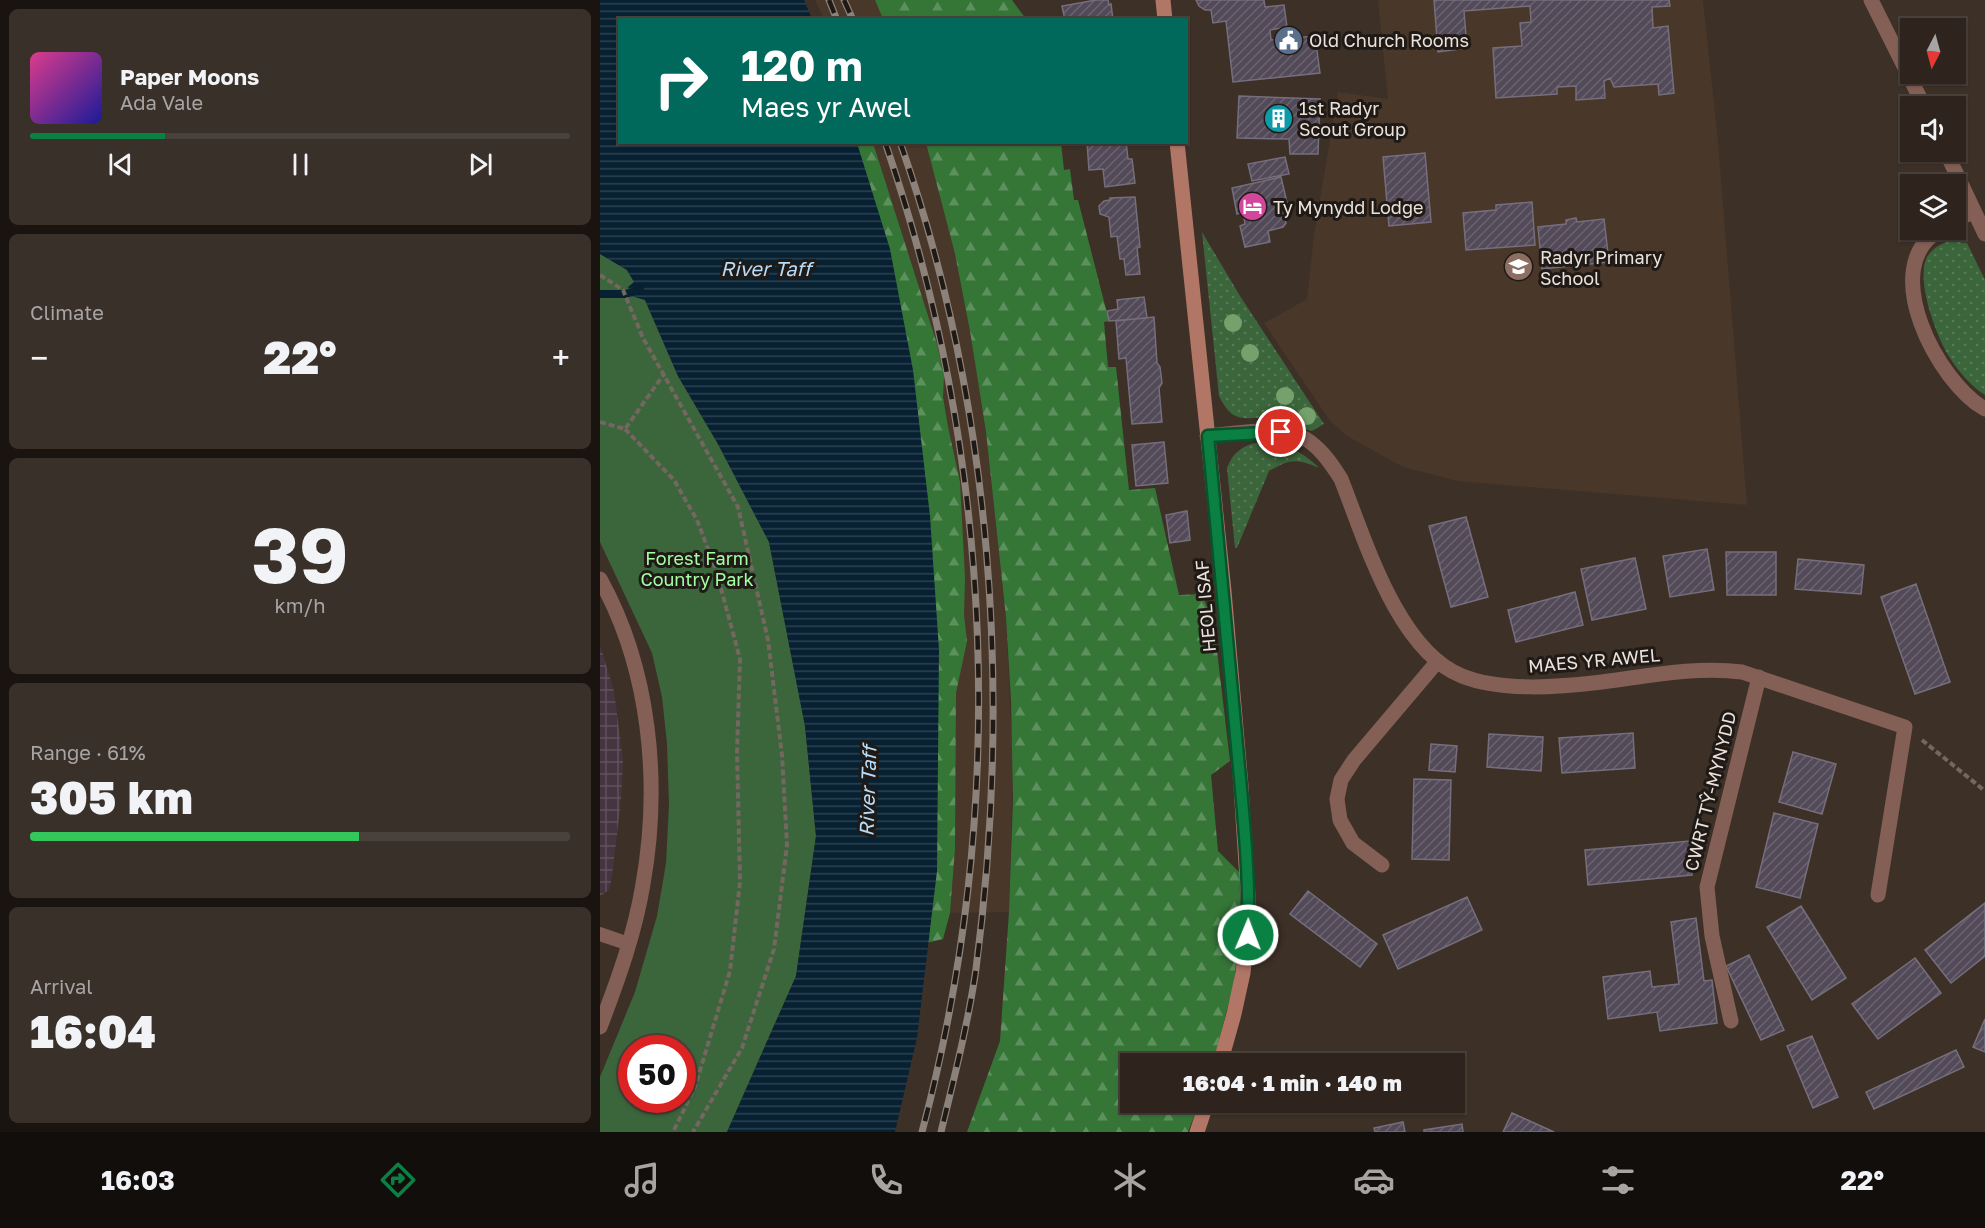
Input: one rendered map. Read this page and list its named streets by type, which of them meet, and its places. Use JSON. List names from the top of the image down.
{
  "streets": {
    "main road": ["HEOL ISAF"],
    "street": ["MAES YR AWEL", "CWRT TŶ-MYNYDD"]
  },
  "crossings": [
    ["HEOL ISAF", "MAES YR AWEL"],
    ["MAES YR AWEL", "CWRT TŶ-MYNYDD"]
  ],
  "water": ["River Taff"],
  "parks": ["Forest Farm Country Park"],
  "places": {
    "public building": ["Old Church Rooms"],
    "building": ["1st Radyr Scout Group"],
    "hotel": ["Ty Mynydd Lodge"],
    "school or university": ["Radyr Primary School"]
  },
  "north": "bottom",
  "page": {
    "turn": ["120 m", "Maes yr Awel"],
    "song": ["Paper Moons", "Ada Vale"],
    "tile": [
      "Climate",
      ["39", "km/h"],
      ["Range · 61%", "305 km"],
      ["Arrival", "16:04"]
    ],
    "heat": ["−", "22°", "+"],
    "limit": "50",
    "trip": "16:04 · 1 min · 140 m",
    "tabs": ["16:03", "22°"]
  }
}
